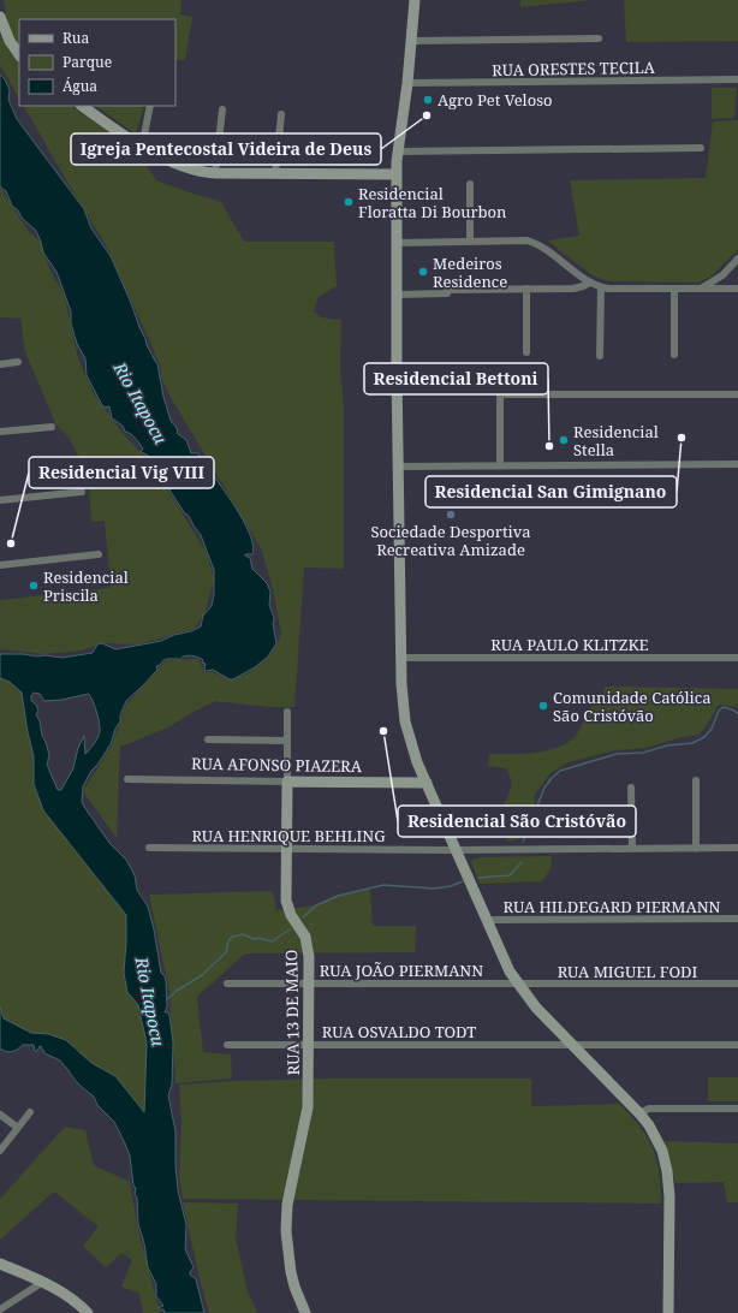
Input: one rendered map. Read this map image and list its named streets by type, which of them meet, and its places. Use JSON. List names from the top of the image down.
{
  "streets": {
    "main road": ["RUA AFONSO PIAZERA", "RUA 13 DE MAIO"],
    "street": [
      "RUA ORESTES TECILA",
      "RUA PAULO KLITZKE",
      "RUA HENRIQUE BEHLING",
      "RUA HILDEGARD PIERMANN",
      "RUA JOÃO PIERMANN",
      "RUA MIGUEL FODI",
      "RUA OSVALDO TODT"
    ]
  },
  "crossings": [
    ["RUA AFONSO PIAZERA", "RUA 13 DE MAIO"],
    ["RUA HENRIQUE BEHLING", "RUA 13 DE MAIO"],
    ["RUA JOÃO PIERMANN", "RUA MIGUEL FODI"],
    ["RUA JOÃO PIERMANN", "RUA 13 DE MAIO"],
    ["RUA 13 DE MAIO", "RUA OSVALDO TODT"]
  ],
  "water": ["Rio Itapocu"],
  "places": [
    "Agro Pet Veloso",
    "Igreja Pentecostal Videira de Deus",
    "Residencial Floratta Di Bourbon",
    "Medeiros Residence",
    "Residencial San Gimignano",
    "Residencial Stella",
    "Residencial Bettoni",
    "Sociedade Desportiva Recreativa Amizade",
    "Residencial Vig VIII",
    "Residencial Priscila",
    "Comunidade Católica São Cristóvão",
    "Residencial São Cristóvão"
  ],
  "legend": ["Rua", "Parque", "Água"]
}
